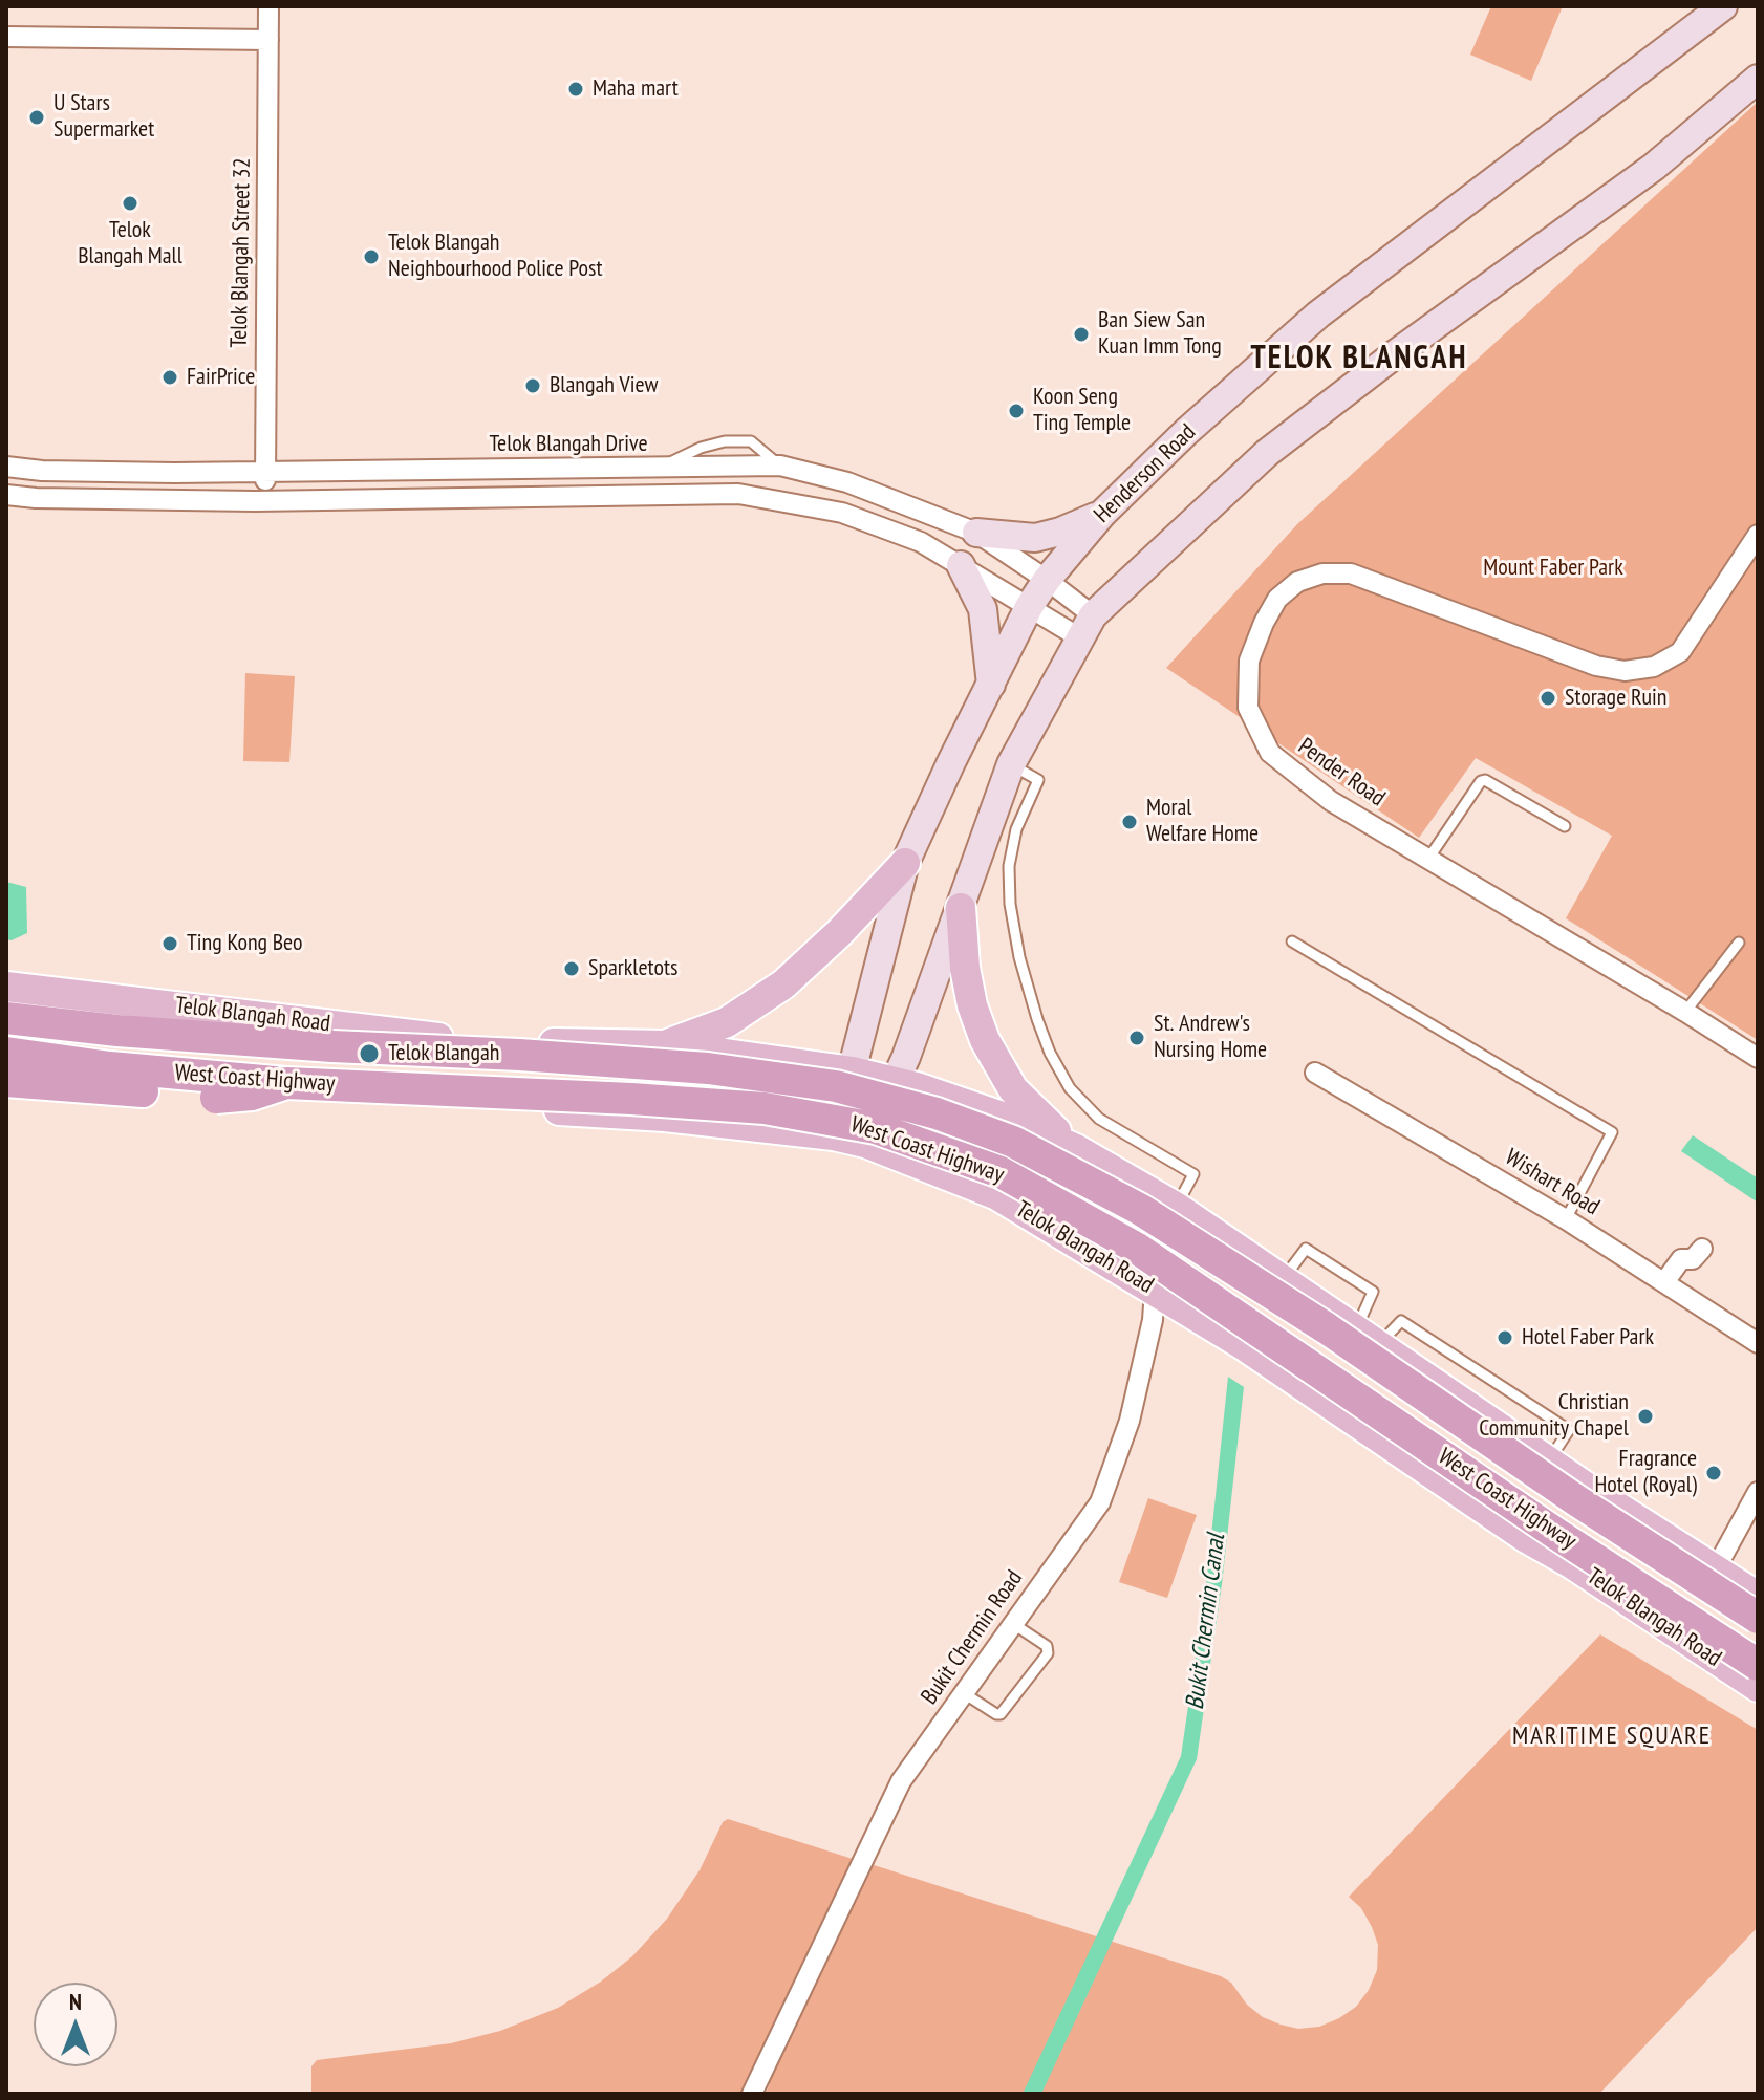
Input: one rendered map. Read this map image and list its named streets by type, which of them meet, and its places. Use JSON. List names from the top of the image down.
{
  "streets": {
    "highway": ["West Coast Highway"],
    "main road": ["Henderson Road", "Telok Blangah Road"],
    "street": [
      "Telok Blangah Street 32",
      "Telok Blangah Drive",
      "Pender Road",
      "Wishart Road",
      "Bukit Chermin Road"
    ]
  },
  "crossings": [
    ["Telok Blangah Street 32", "Telok Blangah Drive"],
    ["Telok Blangah Drive", "Henderson Road"],
    ["Henderson Road", "Telok Blangah Road"],
    ["Telok Blangah Road", "Bukit Chermin Road"]
  ],
  "districts": ["TELOK BLANGAH", "MARITIME SQUARE"],
  "water": ["Bukit Chermin Canal"],
  "parks": ["Mount Faber Park"],
  "places": [
    "Maha mart",
    "U Stars Supermarket",
    "Telok Blangah Mall",
    "Telok Blangah Neighbourhood Police Post",
    "Ban Siew San Kuan Imm Tong",
    "FairPrice",
    "Blangah View",
    "Koon Seng Ting Temple",
    "Storage Ruin",
    "Moral Welfare Home",
    "Ting Kong Beo",
    "Sparkletots",
    "St. Andrew's Nursing Home",
    "Telok Blangah",
    "Hotel Faber Park",
    "Christian Community Chapel",
    "Fragrance Hotel (Royal)"
  ],
  "north": "top"
}
